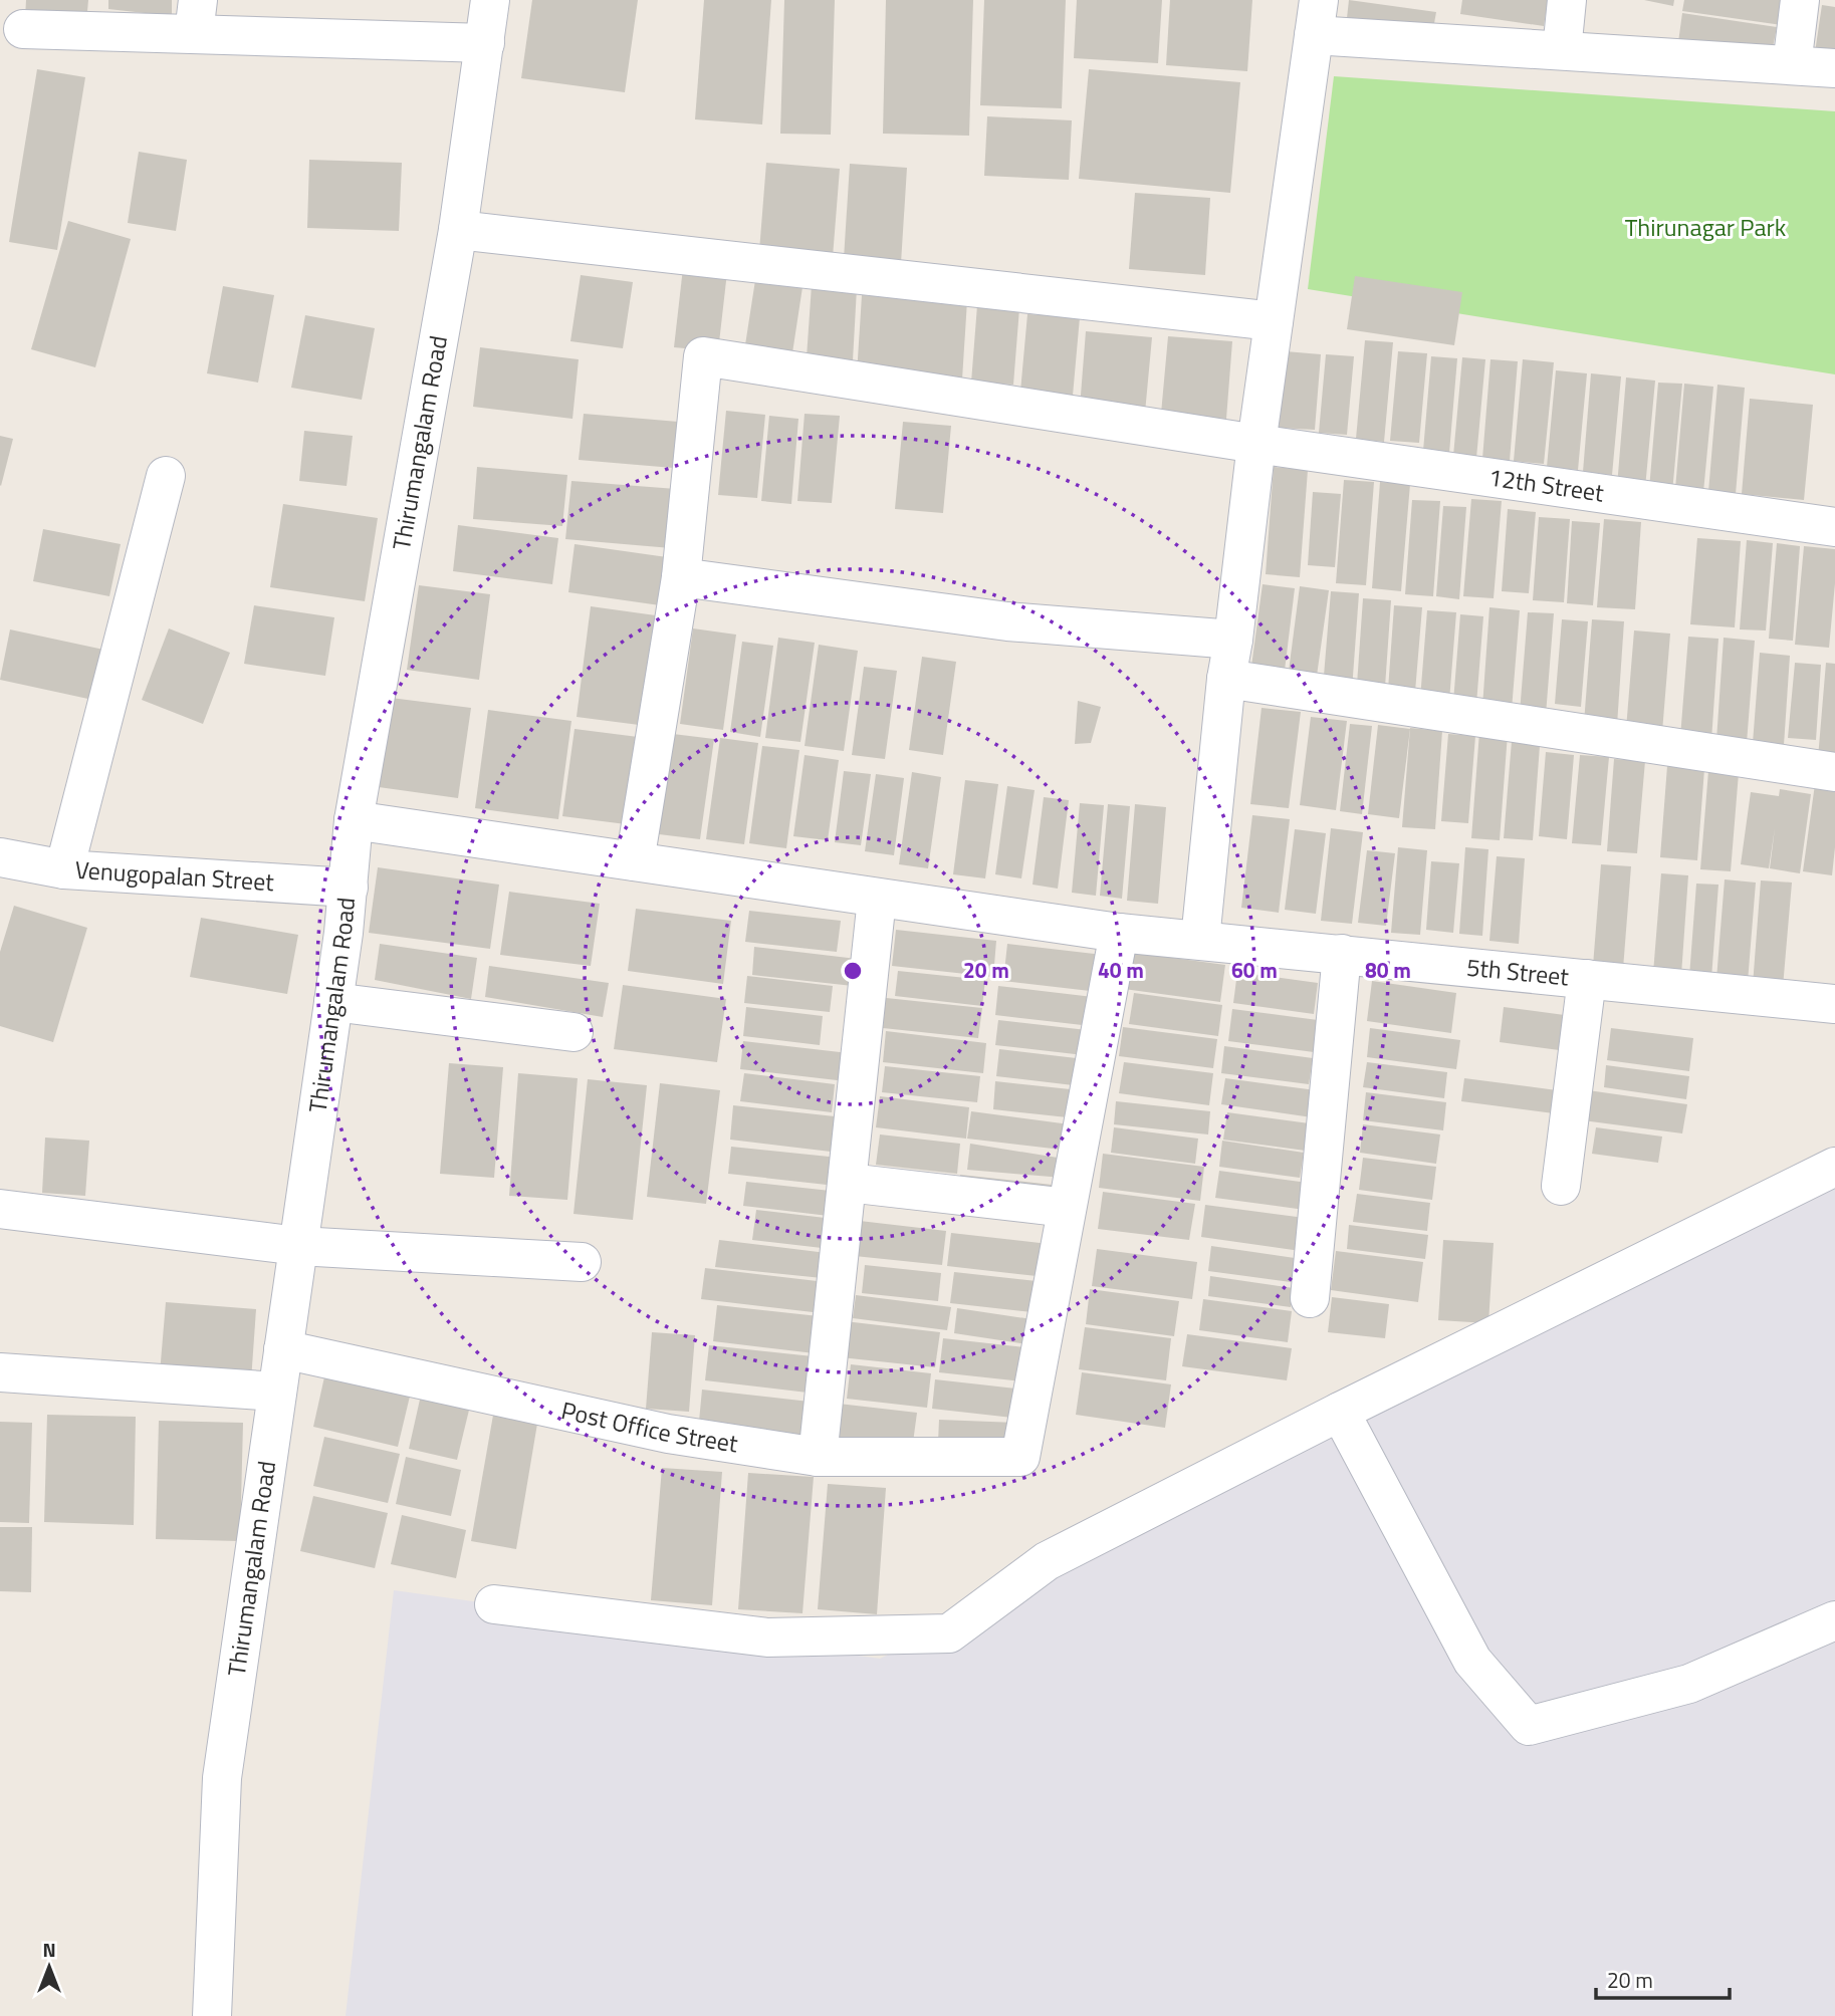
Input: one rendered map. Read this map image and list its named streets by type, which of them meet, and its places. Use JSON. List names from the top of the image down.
{
  "streets": {
    "street": [
      "Thirumangalam Road",
      "12th Street",
      "Venugopalan Street",
      "5th Street",
      "Post Office Street"
    ]
  },
  "crossings": [
    ["Thirumangalam Road", "Venugopalan Street"],
    ["Thirumangalam Road", "5th Street"],
    ["Thirumangalam Road", "Post Office Street"]
  ],
  "parks": ["Thirunagar Park"],
  "scale_bar": "20 m",
  "north": "top",
  "rings": [
    "20 m",
    "40 m",
    "60 m",
    "80 m"
  ]
}
